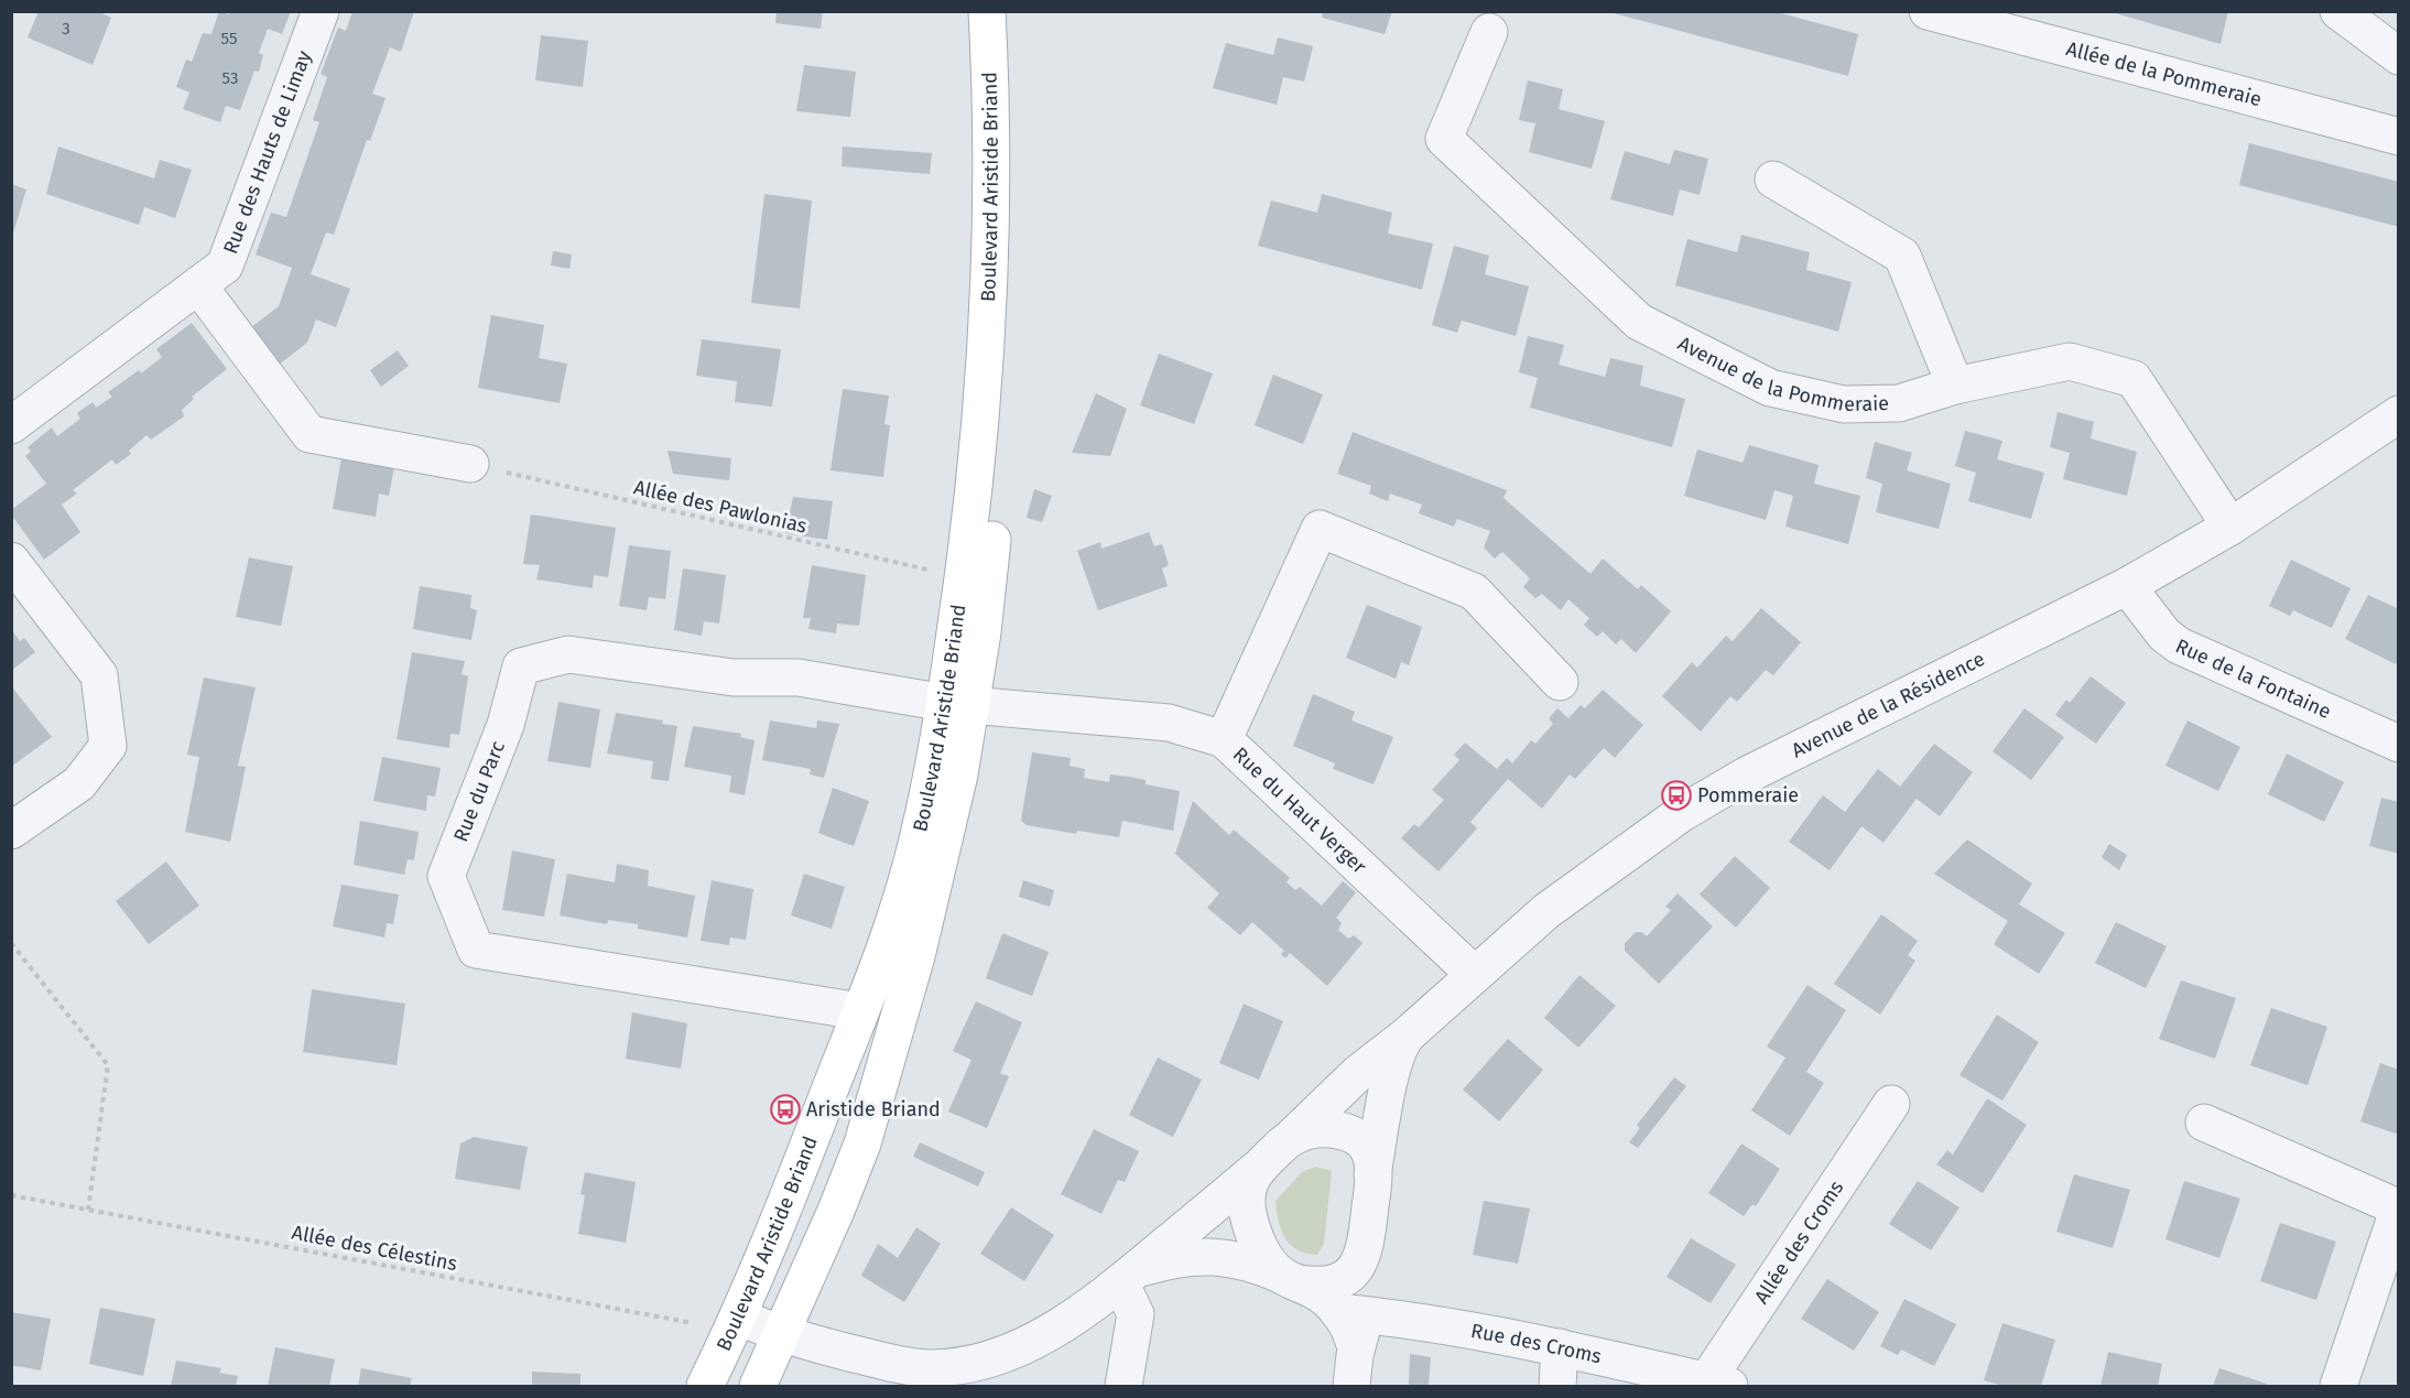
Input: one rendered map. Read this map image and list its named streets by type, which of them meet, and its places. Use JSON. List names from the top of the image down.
{
  "streets": {
    "main road": ["Boulevard Aristide Briand"],
    "street": [
      "Allée de la Pommeraie",
      "Rue des Hauts de Limay",
      "Avenue de la Pommeraie",
      "Rue de la Fontaine",
      "Avenue de la Résidence",
      "Rue du Parc",
      "Rue du Haut Verger",
      "Allée des Croms",
      "Rue des Croms"
    ],
    "path": ["Allée des Pawlonias", "Allée des Célestins"]
  },
  "crossings": [
    ["Boulevard Aristide Briand", "Allée des Pawlonias"],
    ["Boulevard Aristide Briand", "Rue du Parc"],
    ["Boulevard Aristide Briand", "Rue du Haut Verger"],
    ["Boulevard Aristide Briand", "Allée des Célestins"],
    ["Avenue de la Pommeraie", "Avenue de la Résidence"],
    ["Rue de la Fontaine", "Avenue de la Résidence"],
    ["Avenue de la Résidence", "Rue du Haut Verger"],
    ["Rue du Parc", "Rue du Haut Verger"],
    ["Allée des Croms", "Rue des Croms"]
  ],
  "places": {
    "bus stop": ["Pommeraie", "Aristide Briand"]
  },
  "house_numbers": ["3", "55", "53"]
}
